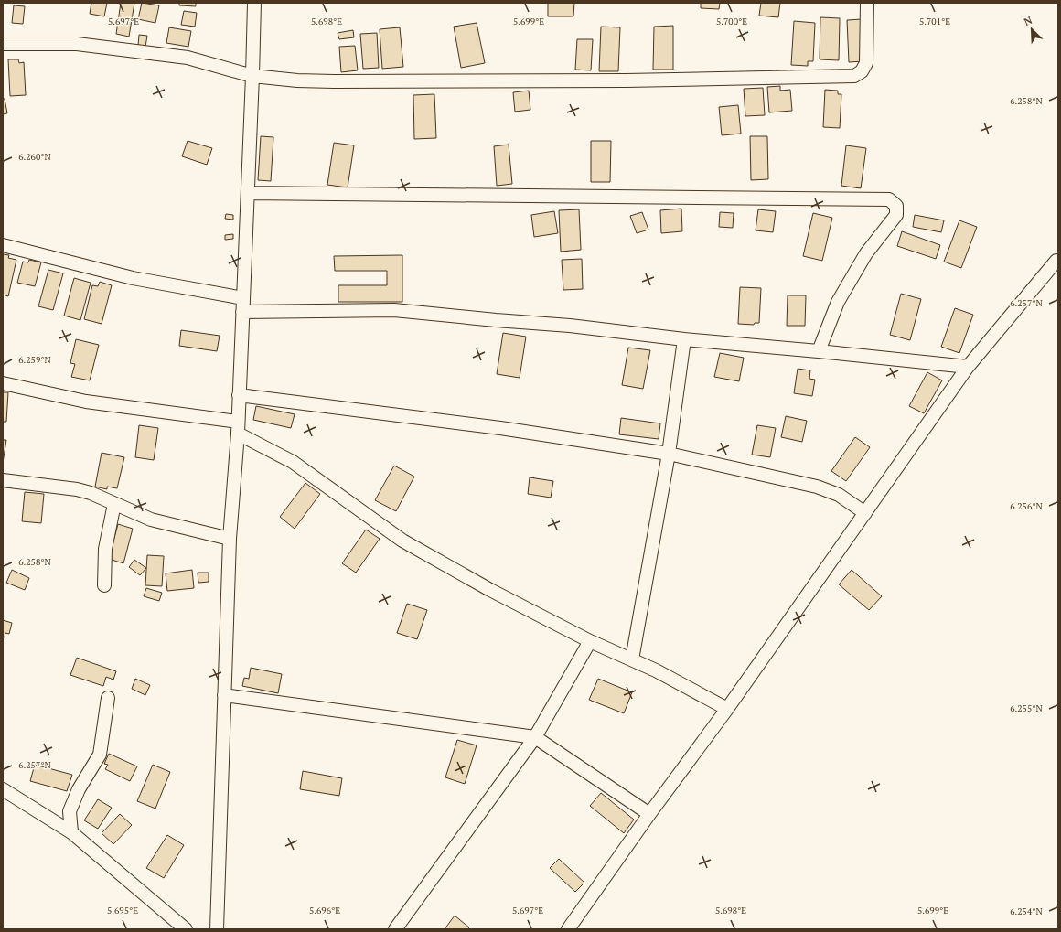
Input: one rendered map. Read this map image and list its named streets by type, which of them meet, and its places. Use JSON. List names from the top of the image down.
{
  "north": "top left",
  "coordinates": [
    "5.698°E",
    "5.699°E",
    "5.697°E",
    "5.700°E",
    "5.701°E",
    "6.258°N",
    "6.260°N",
    "6.257°N",
    "6.259°N",
    "6.256°N",
    "6.255°N",
    "5.695°E",
    "5.696°E",
    "6.254°N"
  ]
}
